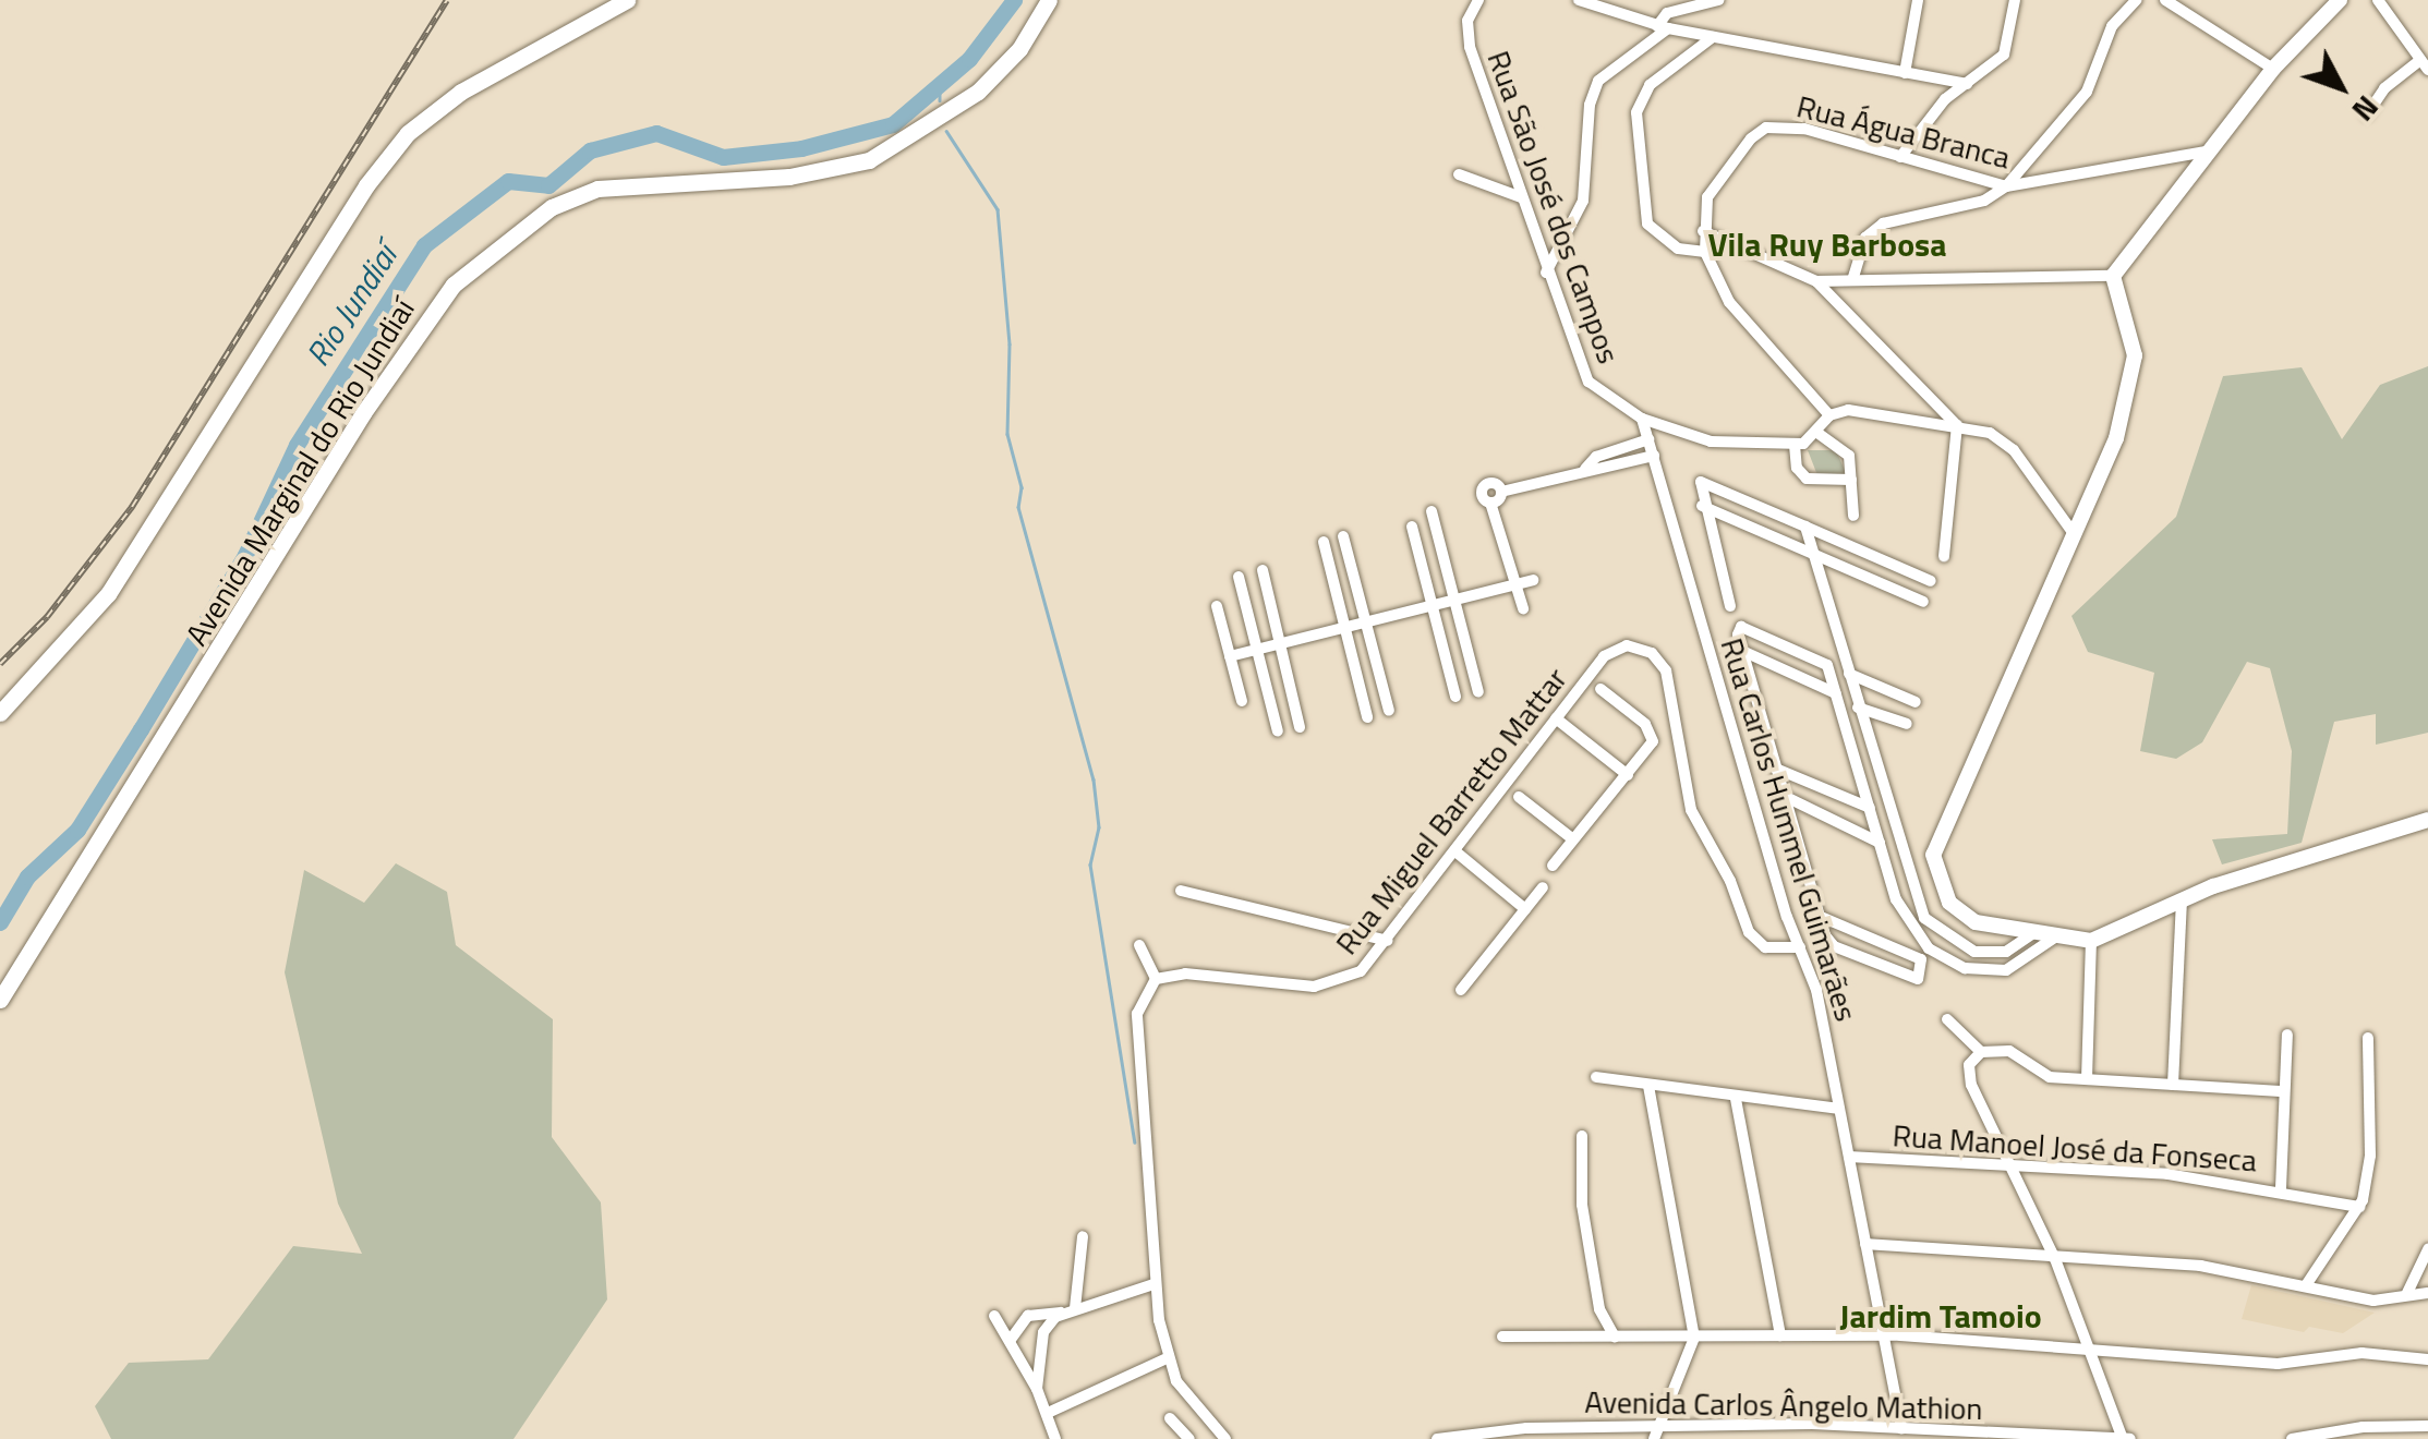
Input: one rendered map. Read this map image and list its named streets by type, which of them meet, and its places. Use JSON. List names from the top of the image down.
{
  "streets": {
    "main road": ["Avenida Marginal do Rio Jundiaí"],
    "street": [
      "Rua Água Branca",
      "Rua São José dos Campos",
      "Rua Miguel Barretto Mattar",
      "Rua Carlos Hummel Guimarães",
      "Rua Manoel José da Fonseca",
      "Avenida Carlos Ângelo Mathion"
    ]
  },
  "crossings": [
    ["Rua São José dos Campos", "Rua Carlos Hummel Guimarães"],
    ["Rua Miguel Barretto Mattar", "Rua Carlos Hummel Guimarães"],
    ["Rua Carlos Hummel Guimarães", "Rua Manoel José da Fonseca"],
    ["Rua Carlos Hummel Guimarães", "Avenida Carlos Ângelo Mathion"]
  ],
  "districts": ["Vila Ruy Barbosa", "Jardim Tamoio"],
  "water": ["Rio Jundiaí"],
  "north": "bottom right"
}
